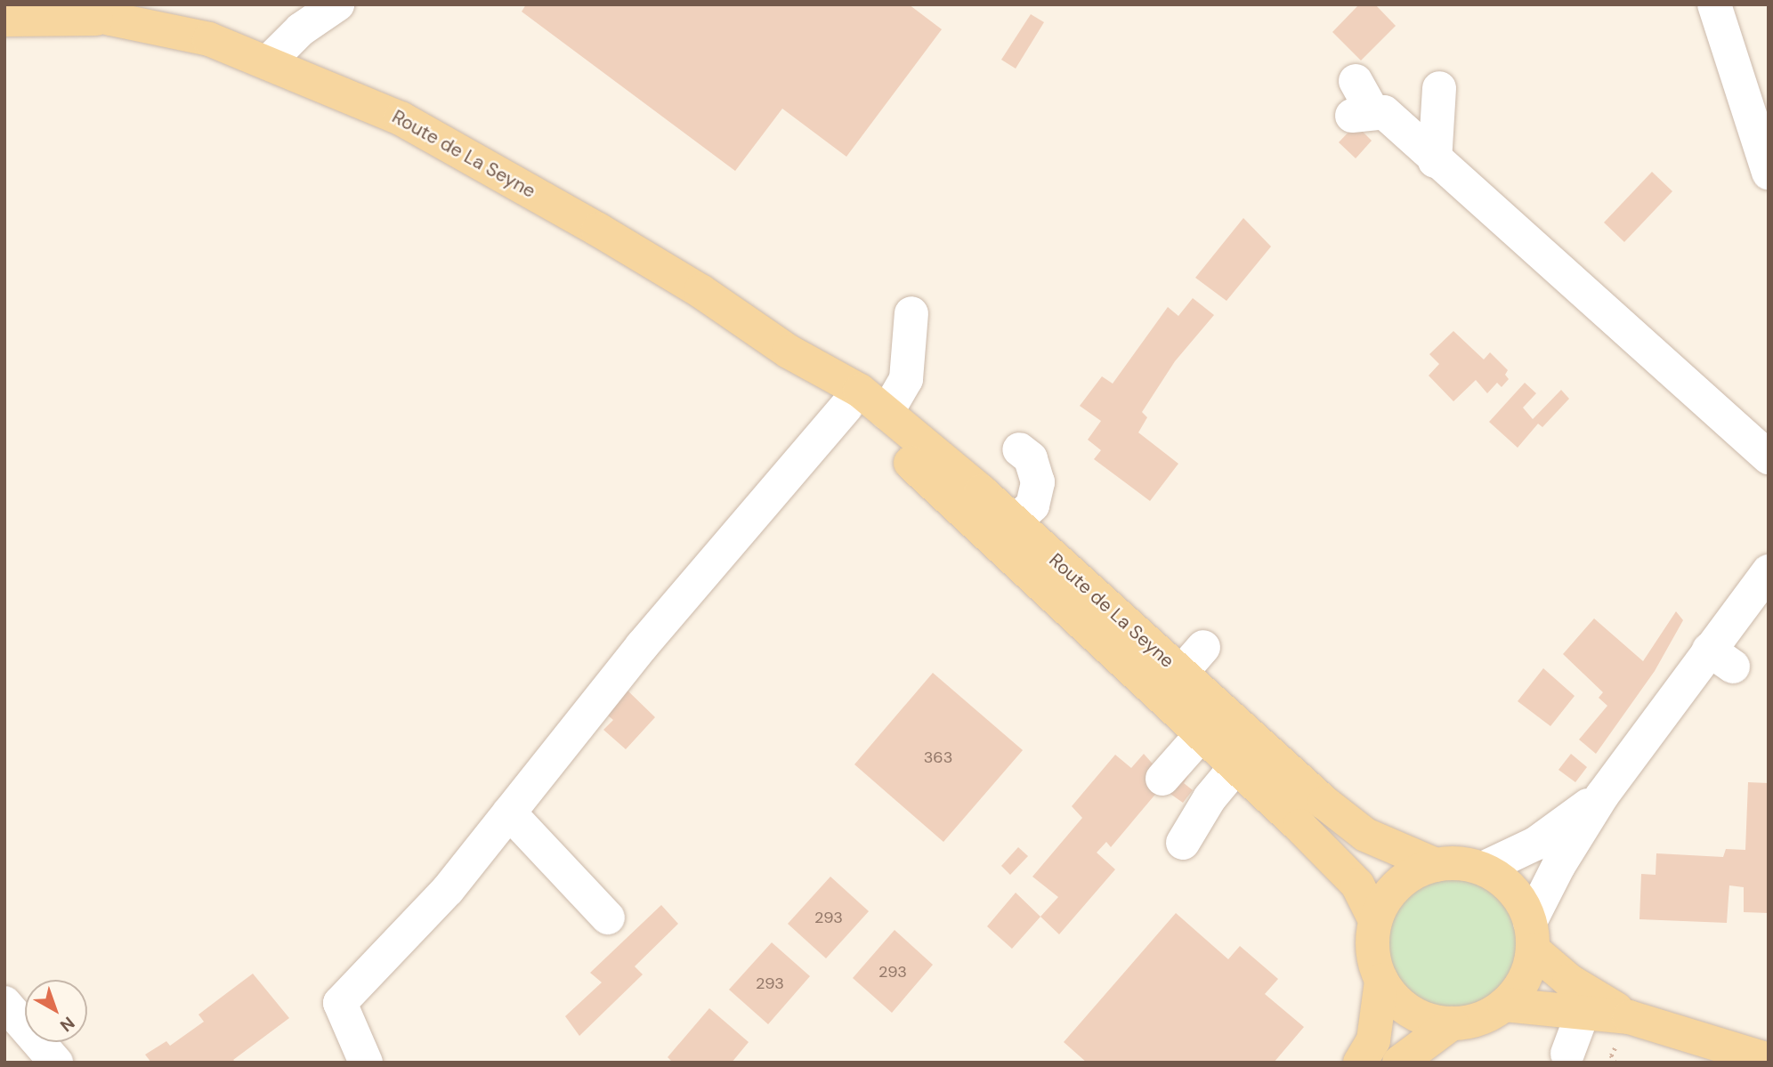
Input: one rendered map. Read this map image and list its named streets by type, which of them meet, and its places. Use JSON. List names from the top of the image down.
{
  "streets": {
    "main road": ["Route de La Seyne"]
  },
  "house_numbers": [
    "363",
    "293",
    "293",
    "293"
  ],
  "north": "bottom right"
}
